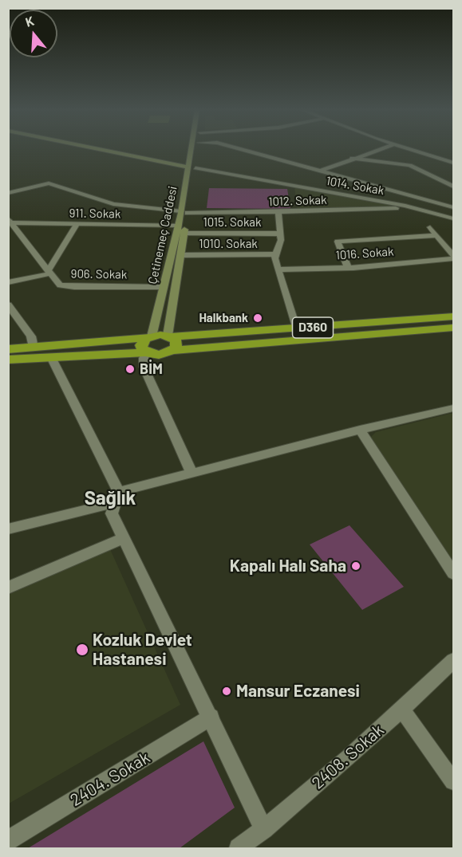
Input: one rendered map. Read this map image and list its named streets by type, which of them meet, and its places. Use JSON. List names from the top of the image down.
{
  "streets": {
    "highway": ["D360"],
    "main road": ["Çetinemeç Caddesi"],
    "street": [
      "1014. Sokak",
      "1012. Sokak",
      "911. Sokak",
      "1015. Sokak",
      "1010. Sokak",
      "1016. Sokak",
      "906. Sokak",
      "2408. Sokak",
      "2404. Sokak"
    ]
  },
  "crossings": [
    ["1014. Sokak", "1012. Sokak"],
    ["1014. Sokak", "Çetinemeç Caddesi"],
    ["1012. Sokak", "Çetinemeç Caddesi"],
    ["911. Sokak", "Çetinemeç Caddesi"],
    ["911. Sokak", "906. Sokak"],
    ["1015. Sokak", "Çetinemeç Caddesi"],
    ["Çetinemeç Caddesi", "1010. Sokak"],
    ["Çetinemeç Caddesi", "906. Sokak"],
    ["Çetinemeç Caddesi", "D360"]
  ],
  "districts": ["Sağlık"],
  "places": [
    "Halkbank",
    "BİM",
    "Kapalı Halı Saha",
    "Kozluk Devlet Hastanesi",
    "Mansur Eczanesi"
  ],
  "north": "top"
}
